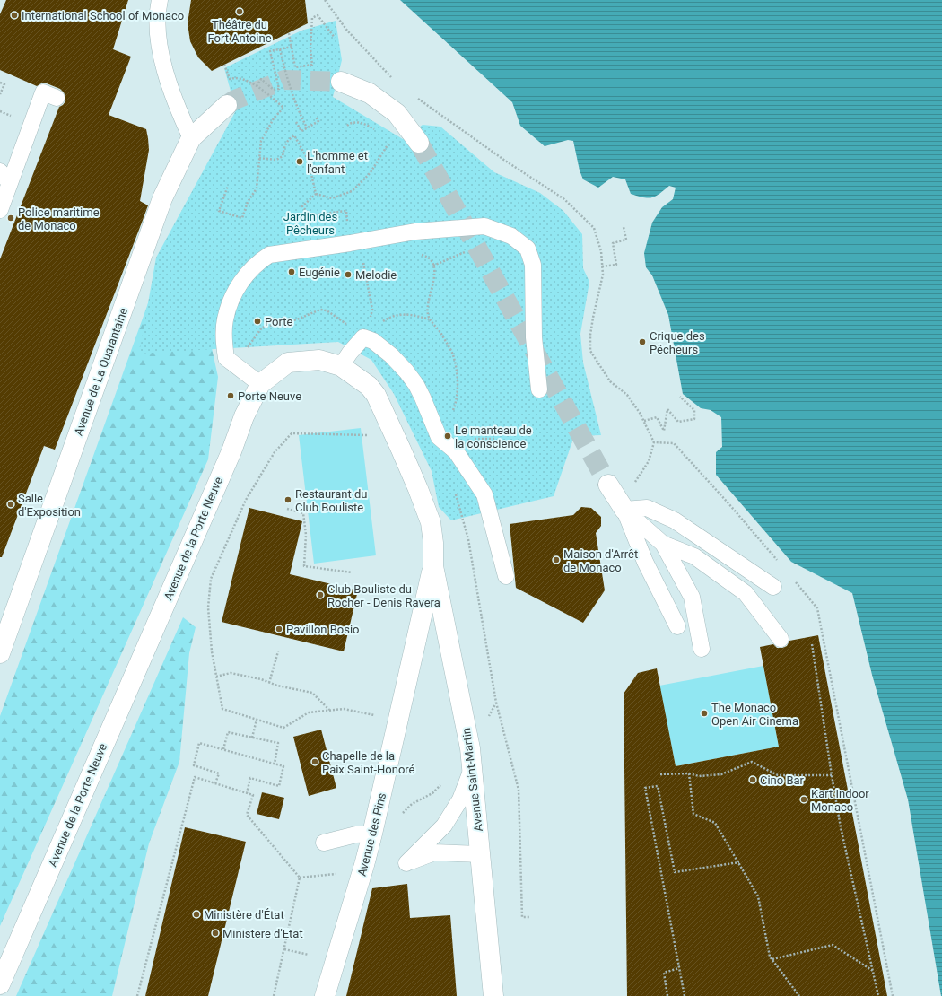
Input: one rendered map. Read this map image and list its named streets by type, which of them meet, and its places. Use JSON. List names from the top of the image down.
{
  "streets": {
    "street": [
      "Avenue de La Quarantaine",
      "Avenue de la Porte Neuve",
      "Avenue Saint-Martin",
      "Avenue des Pins"
    ]
  },
  "crossings": [
    ["Avenue de la Porte Neuve", "Avenue Saint-Martin"],
    ["Avenue de la Porte Neuve", "Avenue des Pins"],
    ["Avenue Saint-Martin", "Avenue des Pins"]
  ],
  "parks": ["Jardin des Pêcheurs"],
  "places": [
    "Théâtre du Fort Antoine",
    "International School of Monaco",
    "L'homme et l'enfant",
    "Police maritime de Monaco",
    "Eugénie",
    "Melodie",
    "Porte",
    "Crique des Pêcheurs",
    "Porte Neuve",
    "Le manteau de la conscience",
    "Restaurant du Club Bouliste",
    "Salle d'Exposition",
    "Maison d'Arrêt de Monaco",
    "Club Bouliste du Rocher - Denis Ravera",
    "Pavillon Bosio",
    "The Monaco Open Air Cinema",
    "Chapelle de la Paix Saint-Honoré",
    "Cino Bar",
    "Kart Indoor Monaco",
    "Ministère d'État",
    "Ministere d'Etat"
  ]
}
